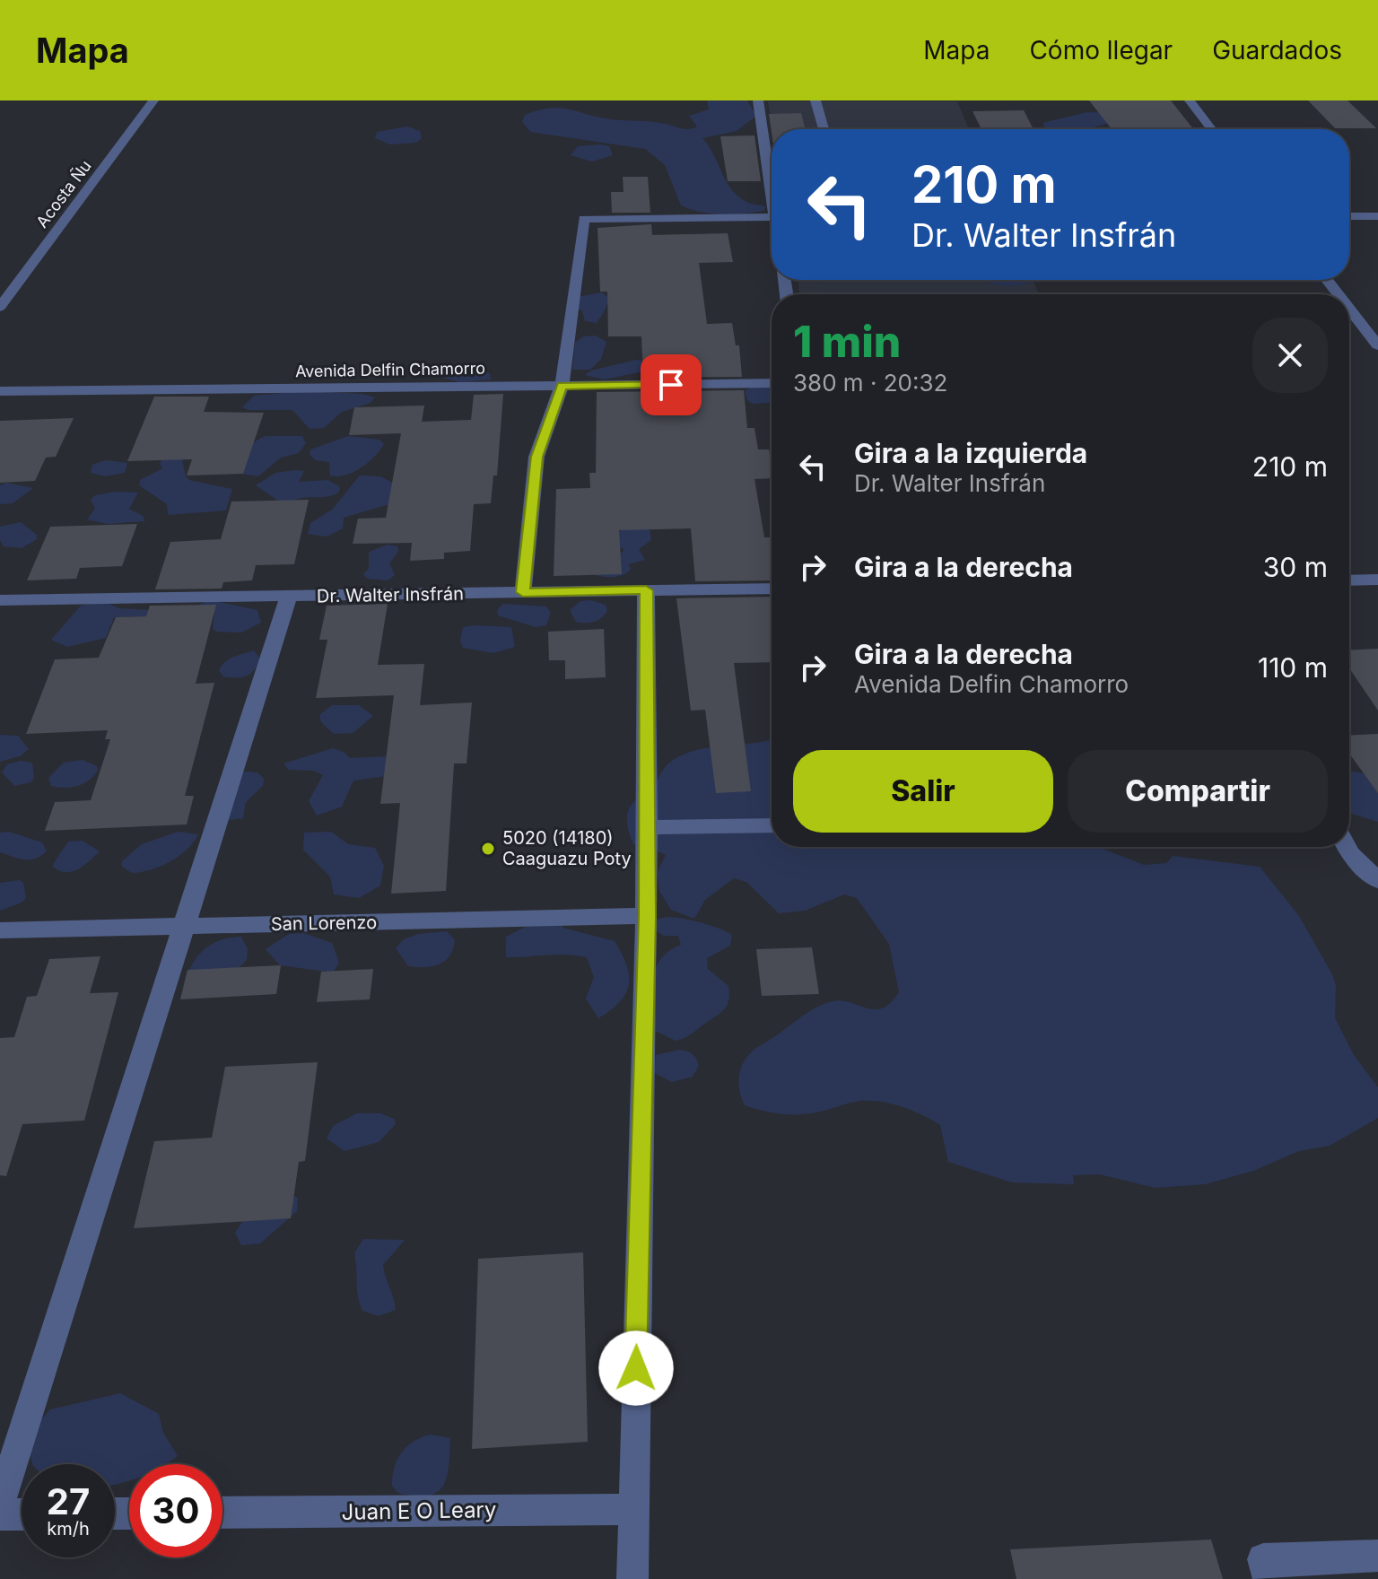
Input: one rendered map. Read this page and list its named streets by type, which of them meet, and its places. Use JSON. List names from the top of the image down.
{
  "streets": {
    "street": [
      "Acosta Ñu",
      "Avenida Delfin Chamorro",
      "Dr. Walter Insfrán",
      "San Lorenzo",
      "Juan E O Leary"
    ]
  },
  "places": ["5020 (14180) Caaguazu Poty"],
  "page": {
    "header": "Mapa",
    "nav": ["Mapa", "Cómo llegar", "Guardados"],
    "turn": ["210 m", "Dr. Walter Insfrán"],
    "heading": ["1 min", "380 m · 20:32"],
    "list": [
      {
        "name": "Gira a la izquierda",
        "note": "Dr. Walter Insfrán",
        "value": "210 m"
      },
      {
        "name": "Gira a la derecha",
        "value": "30 m"
      },
      {
        "name": "Gira a la derecha",
        "note": "Avenida Delfin Chamorro",
        "value": "110 m"
      }
    ],
    "buttons": ["Salir", "Compartir"],
    "speed": "27 km/h",
    "limit": "30"
  }
}
